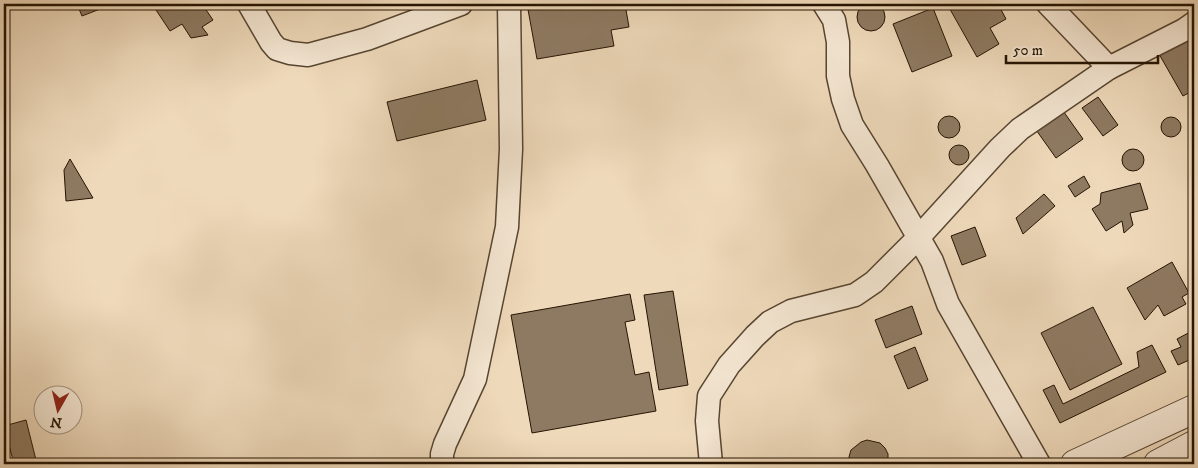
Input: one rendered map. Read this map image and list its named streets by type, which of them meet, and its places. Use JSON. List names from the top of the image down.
{
  "scale_bar": "50 m",
  "north": "bottom"
}
